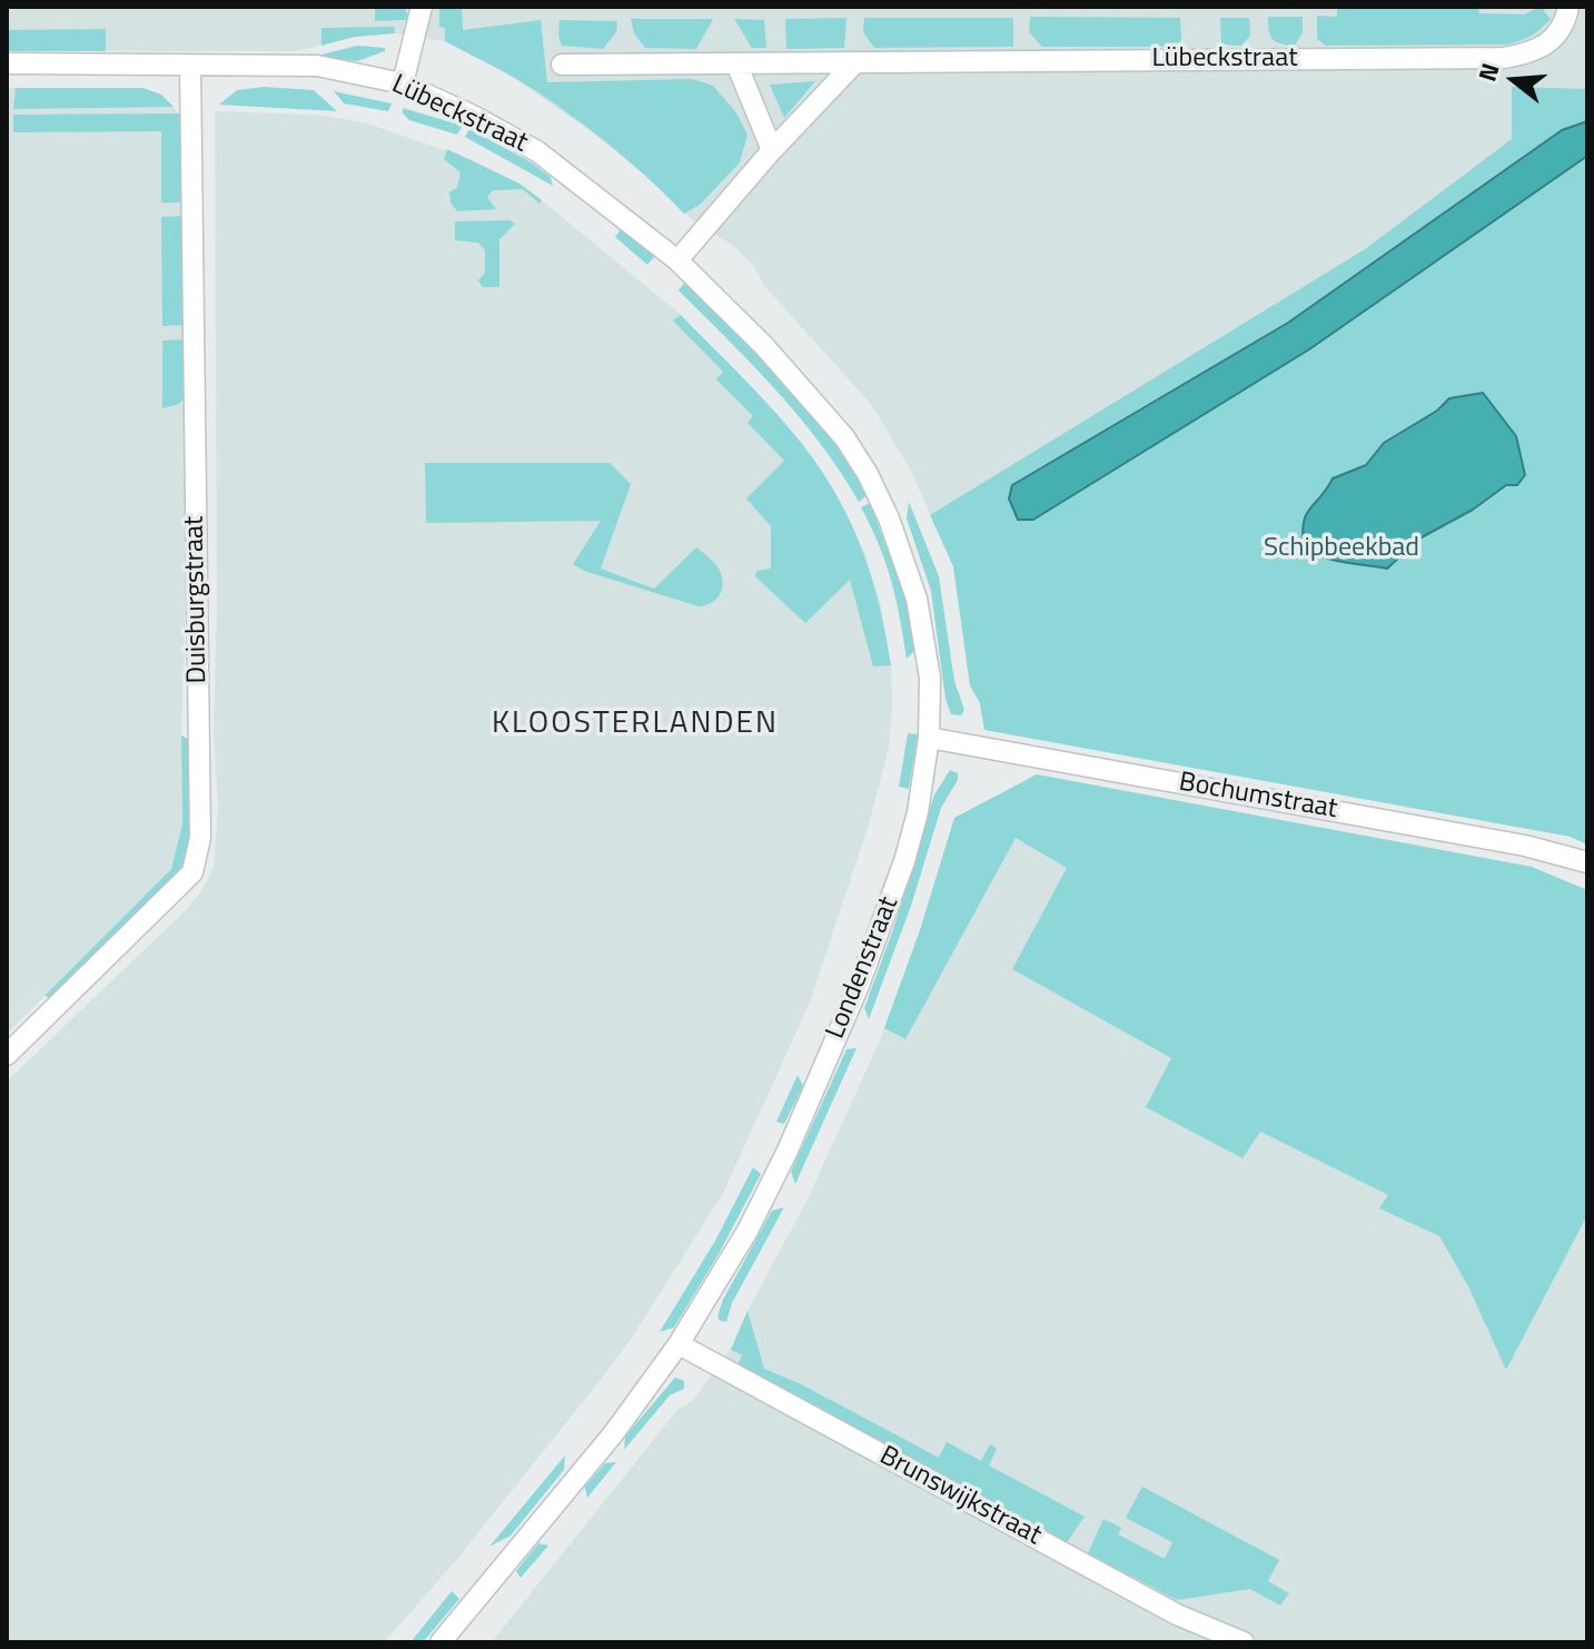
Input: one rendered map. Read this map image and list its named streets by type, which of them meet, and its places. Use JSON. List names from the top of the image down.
{
  "streets": {
    "street": [
      "Lübeckstraat",
      "Duisburgstraat",
      "Bochumstraat",
      "Londenstraat",
      "Brunswijkstraat"
    ]
  },
  "crossings": [
    ["Lübeckstraat", "Duisburgstraat"],
    ["Lübeckstraat", "Londenstraat"],
    ["Bochumstraat", "Londenstraat"],
    ["Londenstraat", "Brunswijkstraat"]
  ],
  "districts": ["KLOOSTERLANDEN"],
  "parks": ["Schipbeekbad"],
  "north": "left"
}
